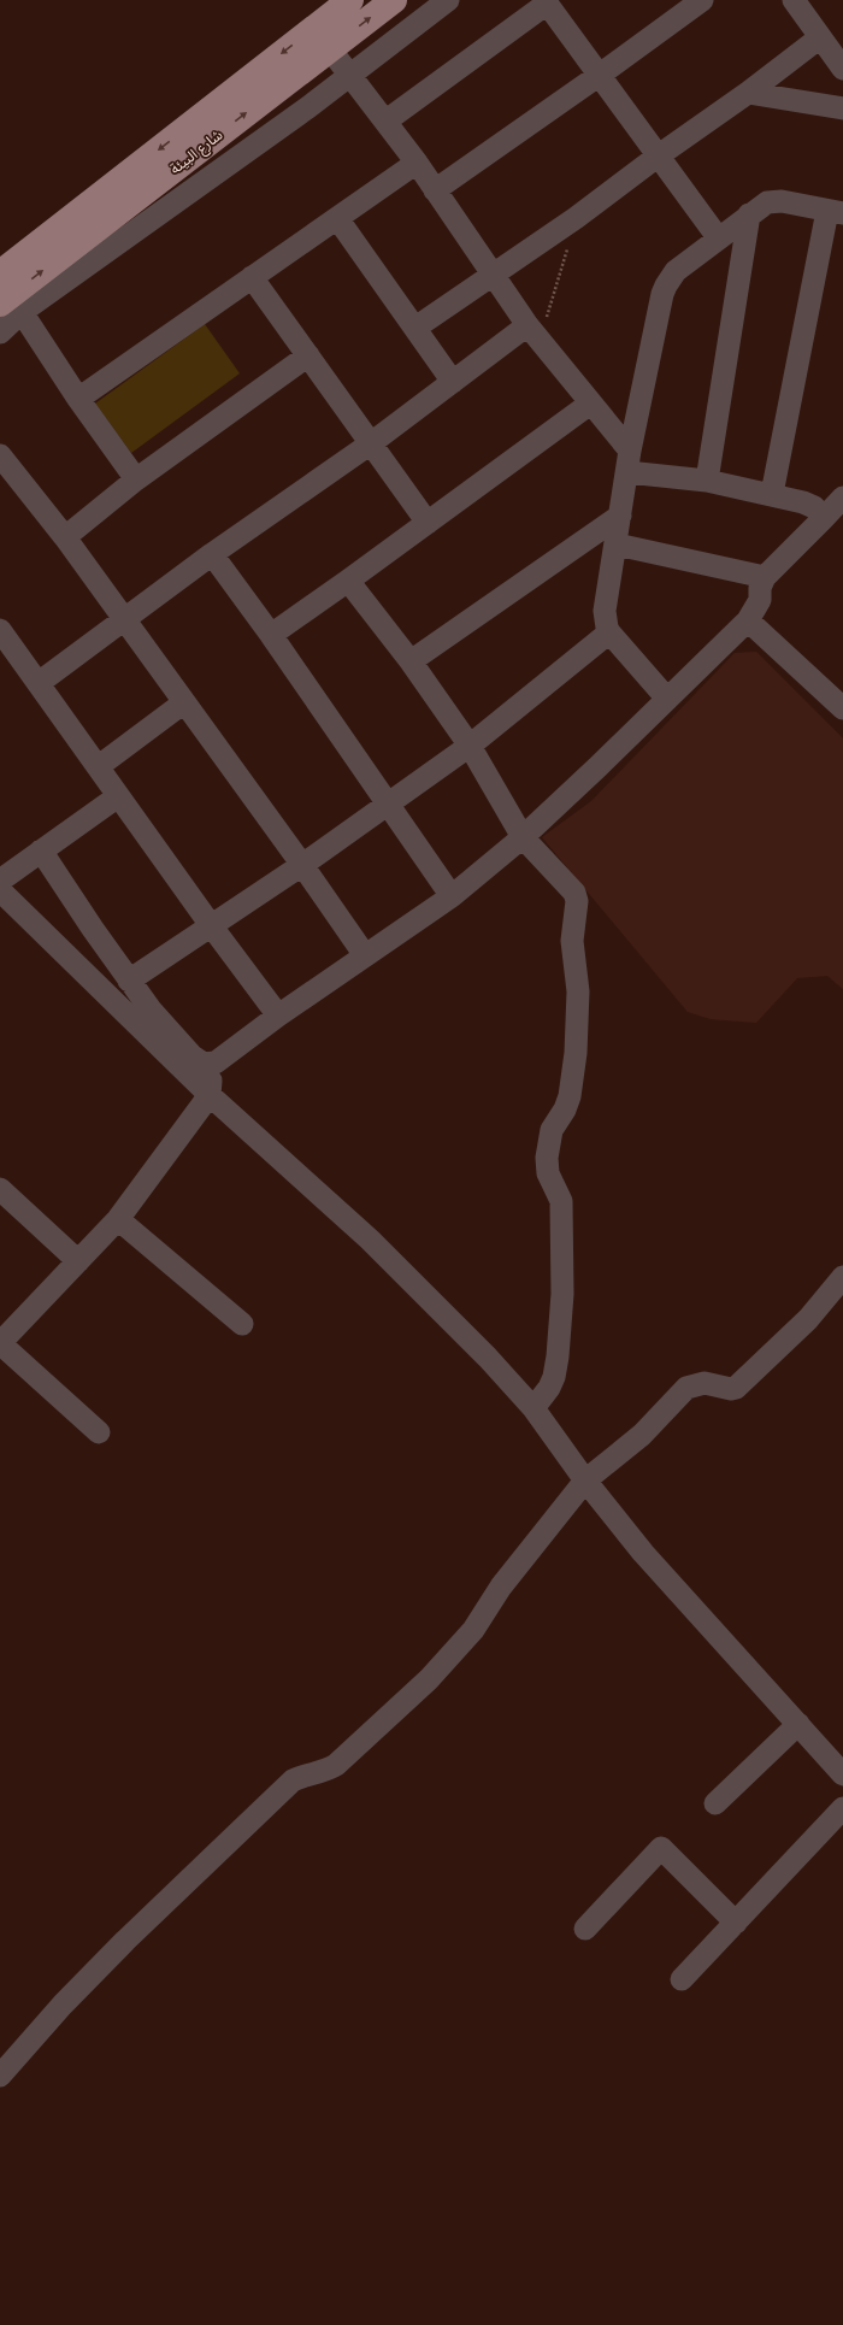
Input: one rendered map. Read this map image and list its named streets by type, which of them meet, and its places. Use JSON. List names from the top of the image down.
{
  "streets": {
    "main road": ["شارع البيئة"]
  }
}
